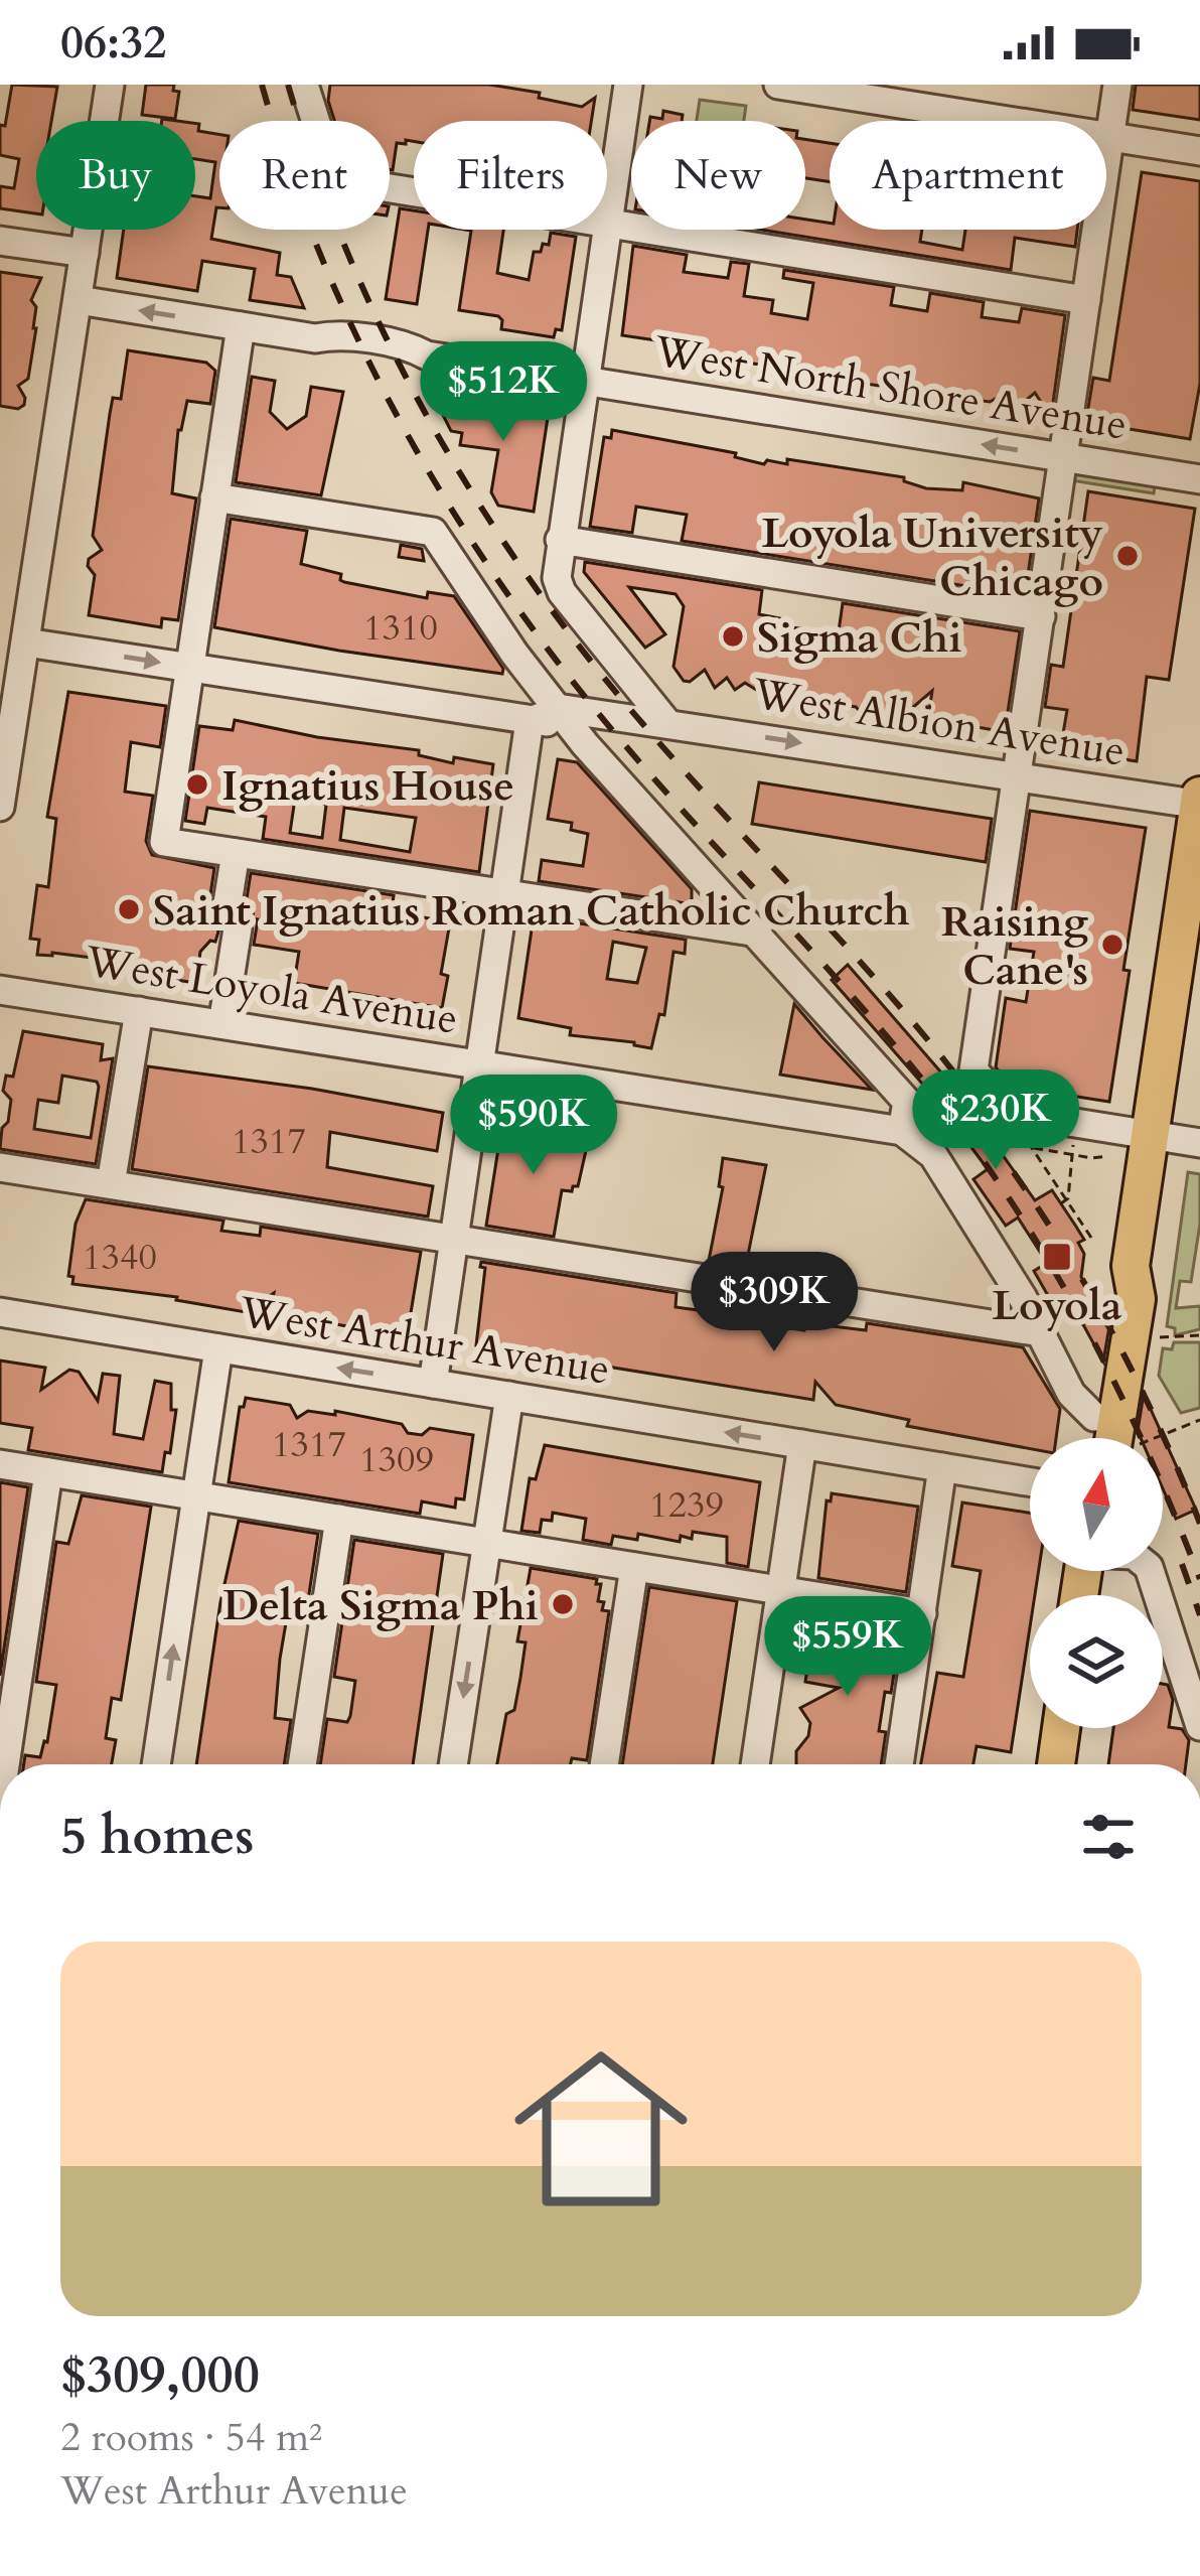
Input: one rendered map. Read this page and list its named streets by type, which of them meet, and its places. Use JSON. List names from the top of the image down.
{
  "streets": {
    "street": [
      "West North Shore Avenue",
      "West Albion Avenue",
      "West Loyola Avenue",
      "West Arthur Avenue"
    ]
  },
  "places": {
    "other": [
      "Loyola University Chicago",
      "Sigma Chi",
      "Ignatius House",
      "Saint Ignatius Roman Catholic Church",
      "Raising Cane's",
      "Delta Sigma Phi"
    ],
    "transit": ["Loyola"]
  },
  "house_numbers": [
    "1310",
    "1317",
    "1340",
    "1317",
    "1309",
    "1239"
  ],
  "north": "top",
  "page": {
    "status": "06:32",
    "chip": [
      "Buy",
      "Rent",
      "Filters",
      "New",
      "Apartment"
    ],
    "price": [
      "$512K",
      "$230K",
      "$590K",
      "$309K",
      "$559K"
    ],
    "heading": "5 homes",
    "list": [
      {
        "name": "$309,000",
        "note": "2 rooms · 54 m² · West Arthur Avenue"
      }
    ]
  }
}
